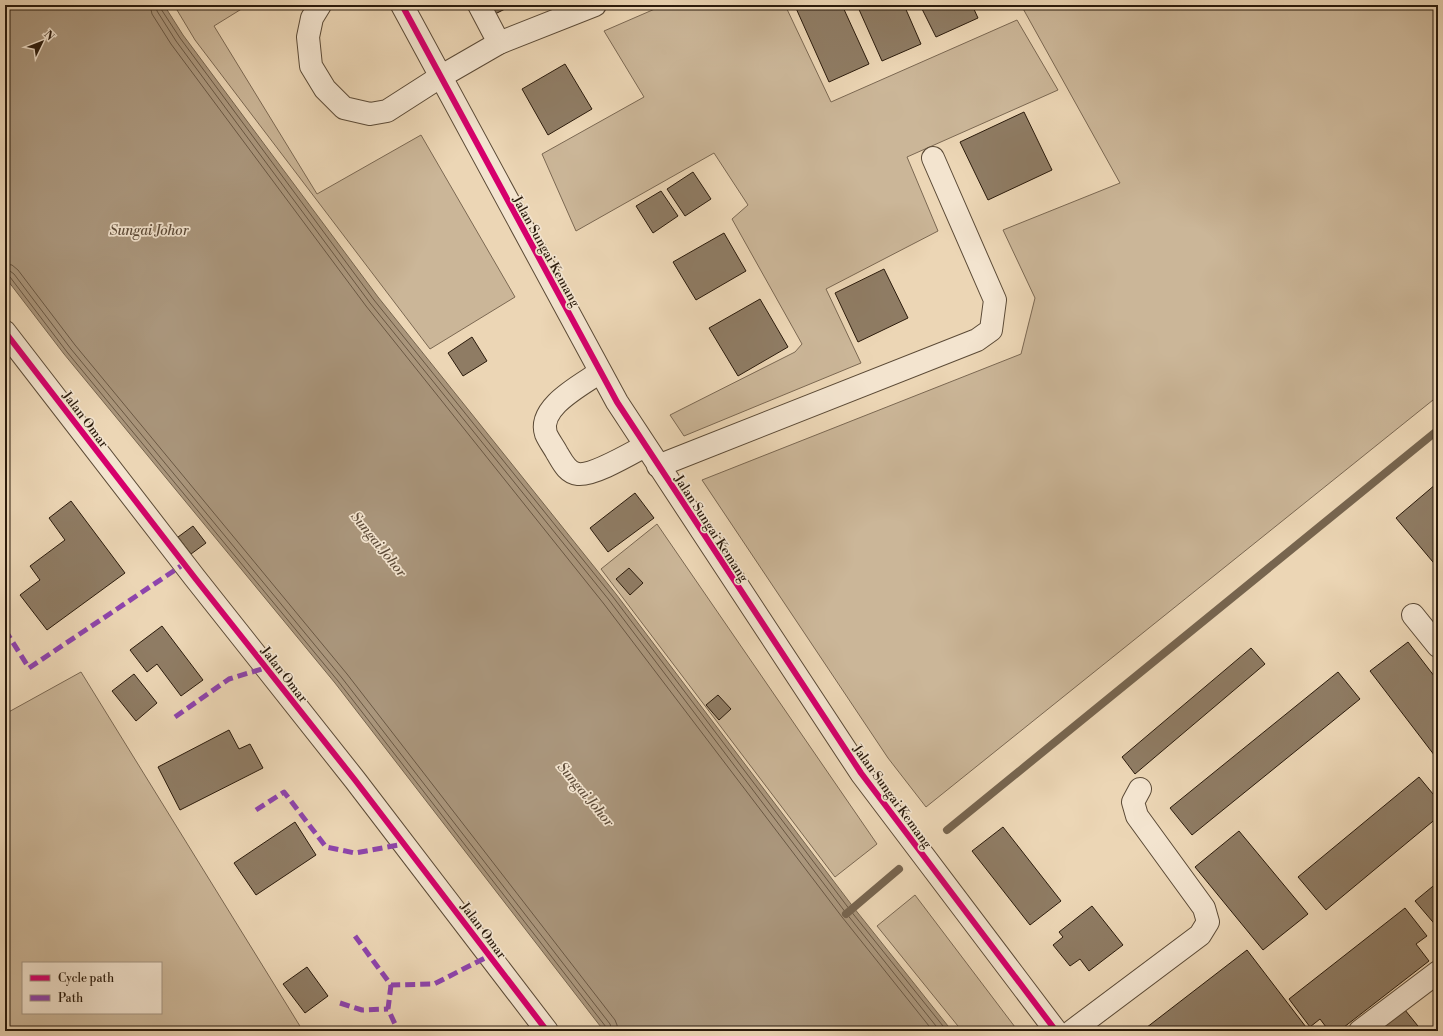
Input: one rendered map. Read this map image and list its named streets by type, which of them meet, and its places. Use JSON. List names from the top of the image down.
{
  "streets": {
    "street": ["Jalan Sungai Kemang", "Jalan Omar"]
  },
  "water": ["Sungai Johor"],
  "legend": ["Cycle path", "Path"],
  "north": "top right"
}
